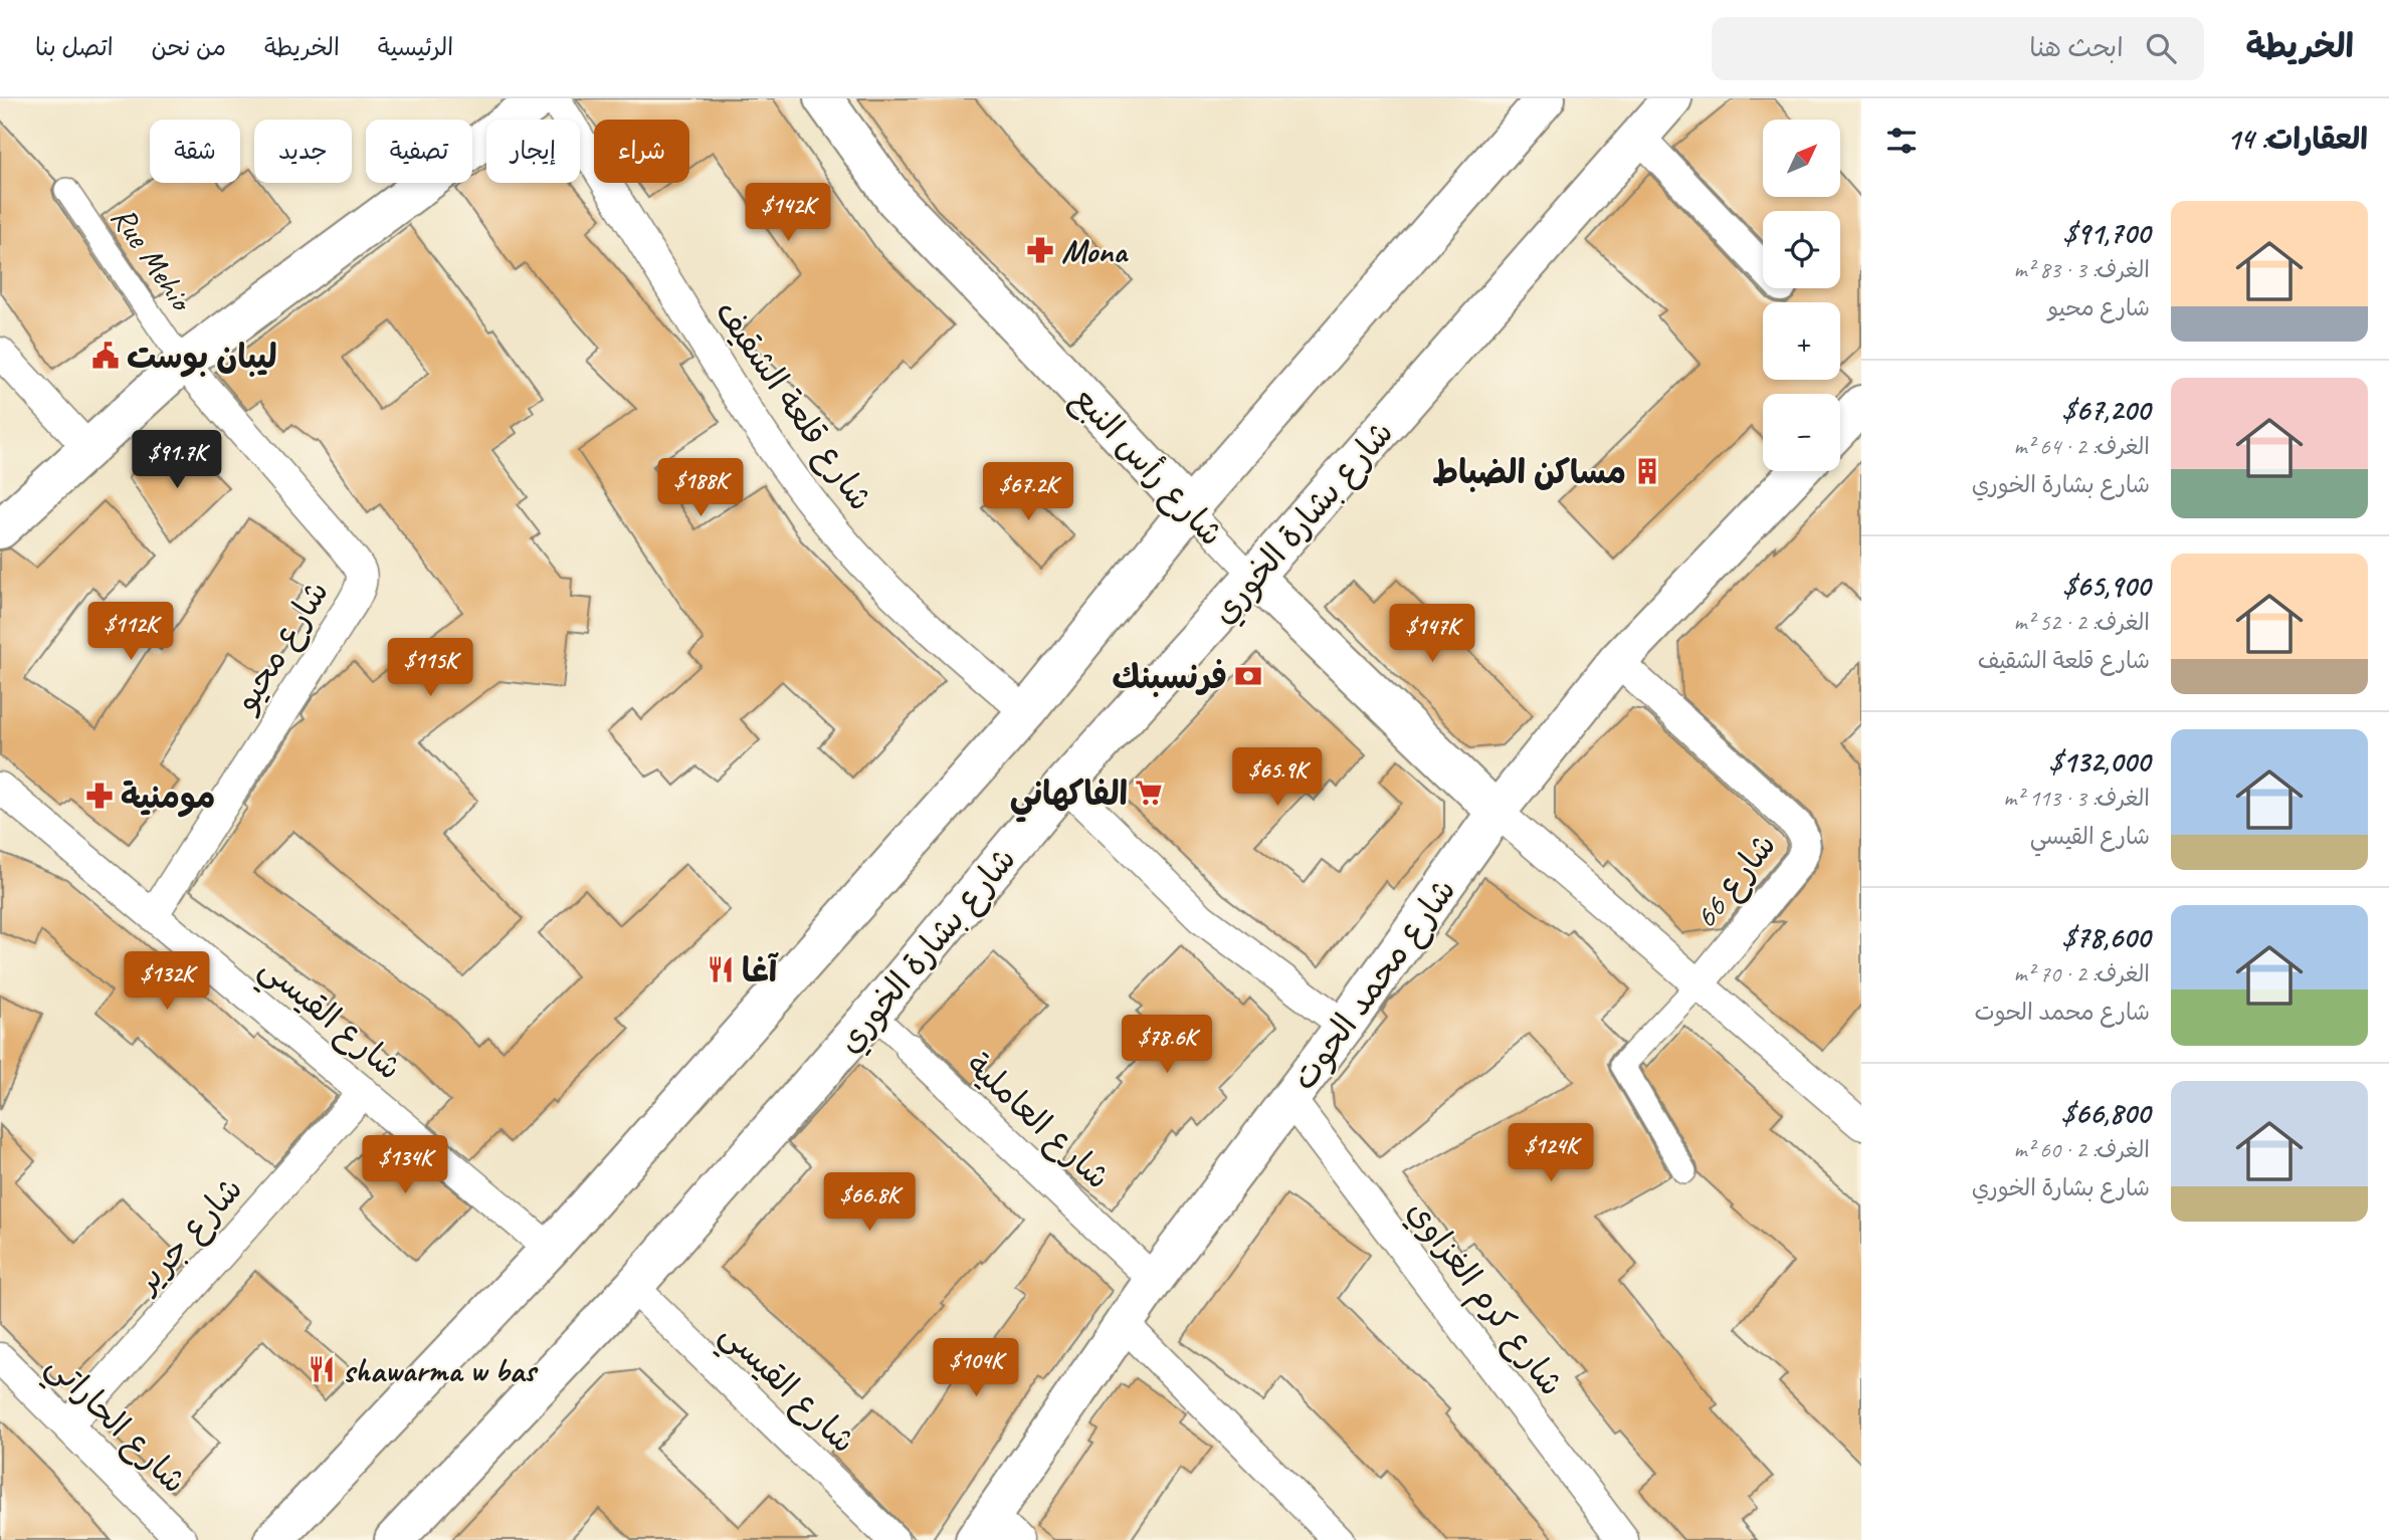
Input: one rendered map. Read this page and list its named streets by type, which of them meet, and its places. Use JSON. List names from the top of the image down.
{
  "streets": {
    "main road": ["شارع رأس النبع", "شارع بشارة الخوري", "شارع محمد الحوت"],
    "street": [
      "Rue Mehio",
      "شارع قلعة الشقيف",
      "شارع محيو",
      "شارع 66",
      "شارع القيسي",
      "شارع العاملية",
      "شارع جرير",
      "شارع كرم الغزاوي",
      "شارع الحاراتي"
    ]
  },
  "crossings": [
    ["Rue Mehio", "شارع محيو"],
    ["شارع رأس النبع", "شارع بشارة الخوري"],
    ["شارع رأس النبع", "شارع محمد الحوت"],
    ["شارع بشارة الخوري", "شارع القيسي"],
    ["شارع بشارة الخوري", "شارع العاملية"],
    ["شارع محيو", "شارع القيسي"],
    ["شارع 66", "شارع محمد الحوت"],
    ["شارع محمد الحوت", "شارع العاملية"],
    ["شارع محمد الحوت", "شارع كرم الغزاوي"],
    ["شارع القيسي", "شارع جرير"],
    ["شارع جرير", "شارع الحاراتي"]
  ],
  "places": {
    "pharmacy": ["Mona", "مومنية"],
    "public building": ["ليبان بوست"],
    "building": ["مساكن الضباط"],
    "bank": ["فرنسبنك"],
    "supermarket": ["الفاكهاني"],
    "restaurant": ["آغا", "shawarma w bas"]
  },
  "north": "top right",
  "page": {
    "header": "الخريطة",
    "search": "ابحث هنا",
    "nav": [
      "الرئيسية",
      "الخريطة",
      "من نحن",
      "اتصل بنا"
    ],
    "heading": "العقارات: 14",
    "map_buttons": ["+", "−"],
    "chip": [
      "شراء",
      "إيجار",
      "تصفية",
      "جديد",
      "شقة"
    ],
    "list": [
      {
        "name": "$91,700",
        "note": "الغرف: 3 · 83 m² · شارع محيو"
      },
      {
        "name": "$67,200",
        "note": "الغرف: 2 · 64 m² · شارع بشارة الخوري"
      },
      {
        "name": "$65,900",
        "note": "الغرف: 2 · 52 m² · شارع قلعة الشقيف"
      },
      {
        "name": "$132,000",
        "note": "الغرف: 3 · 113 m² · شارع القيسي"
      },
      {
        "name": "$78,600",
        "note": "الغرف: 2 · 70 m² · شارع محمد الحوت"
      },
      {
        "name": "$66,800",
        "note": "الغرف: 2 · 60 m² · شارع بشارة الخوري"
      }
    ],
    "price": [
      "$142K",
      "$91.7K",
      "$188K",
      "$67.2K",
      "$112K",
      "$147K",
      "$115K",
      "$65.9K",
      "$132K",
      "$78.6K",
      "$124K",
      "$134K",
      "$66.8K",
      "$104K"
    ]
  }
}
